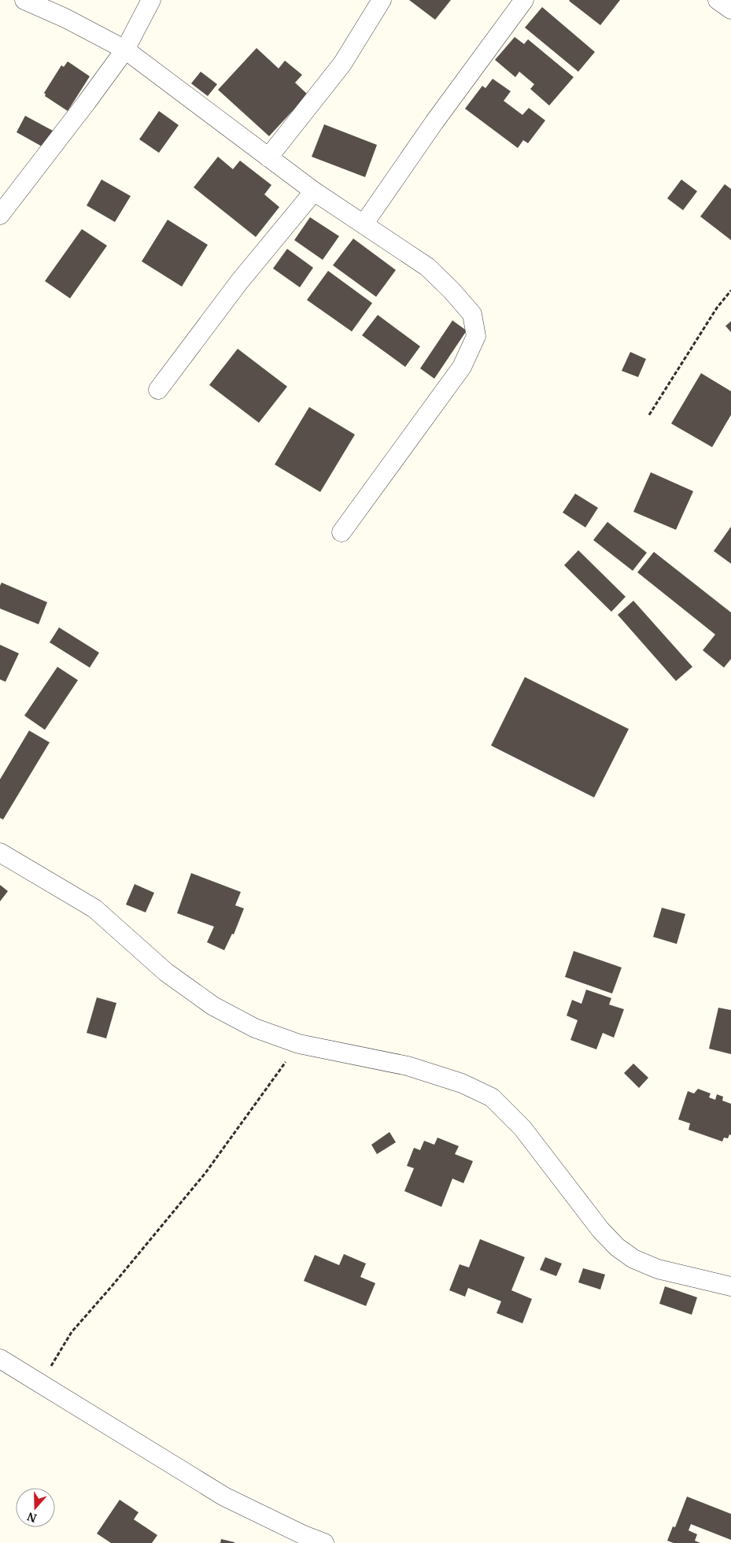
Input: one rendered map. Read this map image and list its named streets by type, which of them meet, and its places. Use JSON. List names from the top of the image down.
{
  "north": "bottom"
}
